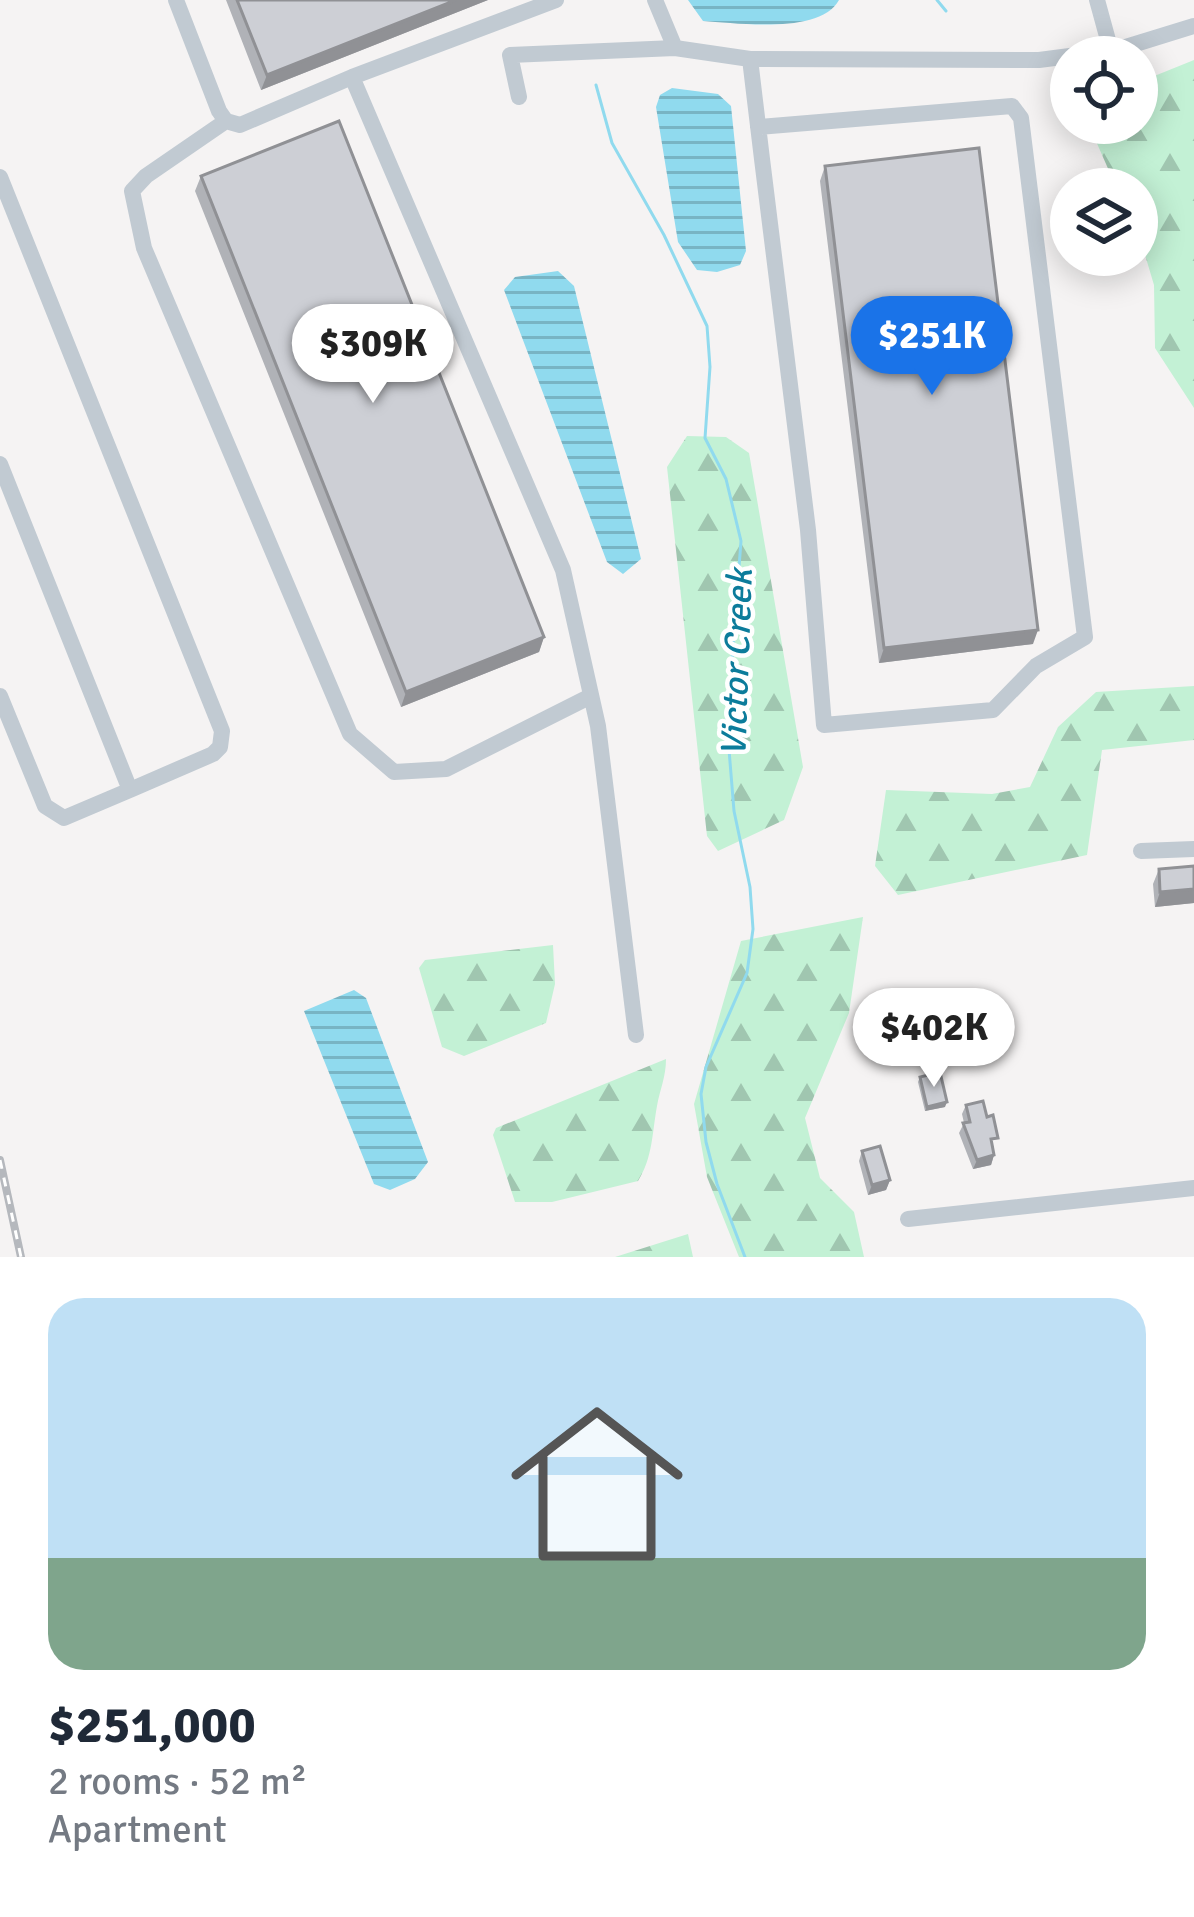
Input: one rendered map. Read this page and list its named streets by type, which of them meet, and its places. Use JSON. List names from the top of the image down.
{
  "water": ["Victor Creek"],
  "page": {
    "price": ["$251K", "$309K", "$402K"],
    "list": [
      {
        "name": "$251,000",
        "note": "2 rooms · 52 m² · Apartment"
      }
    ]
  }
}
